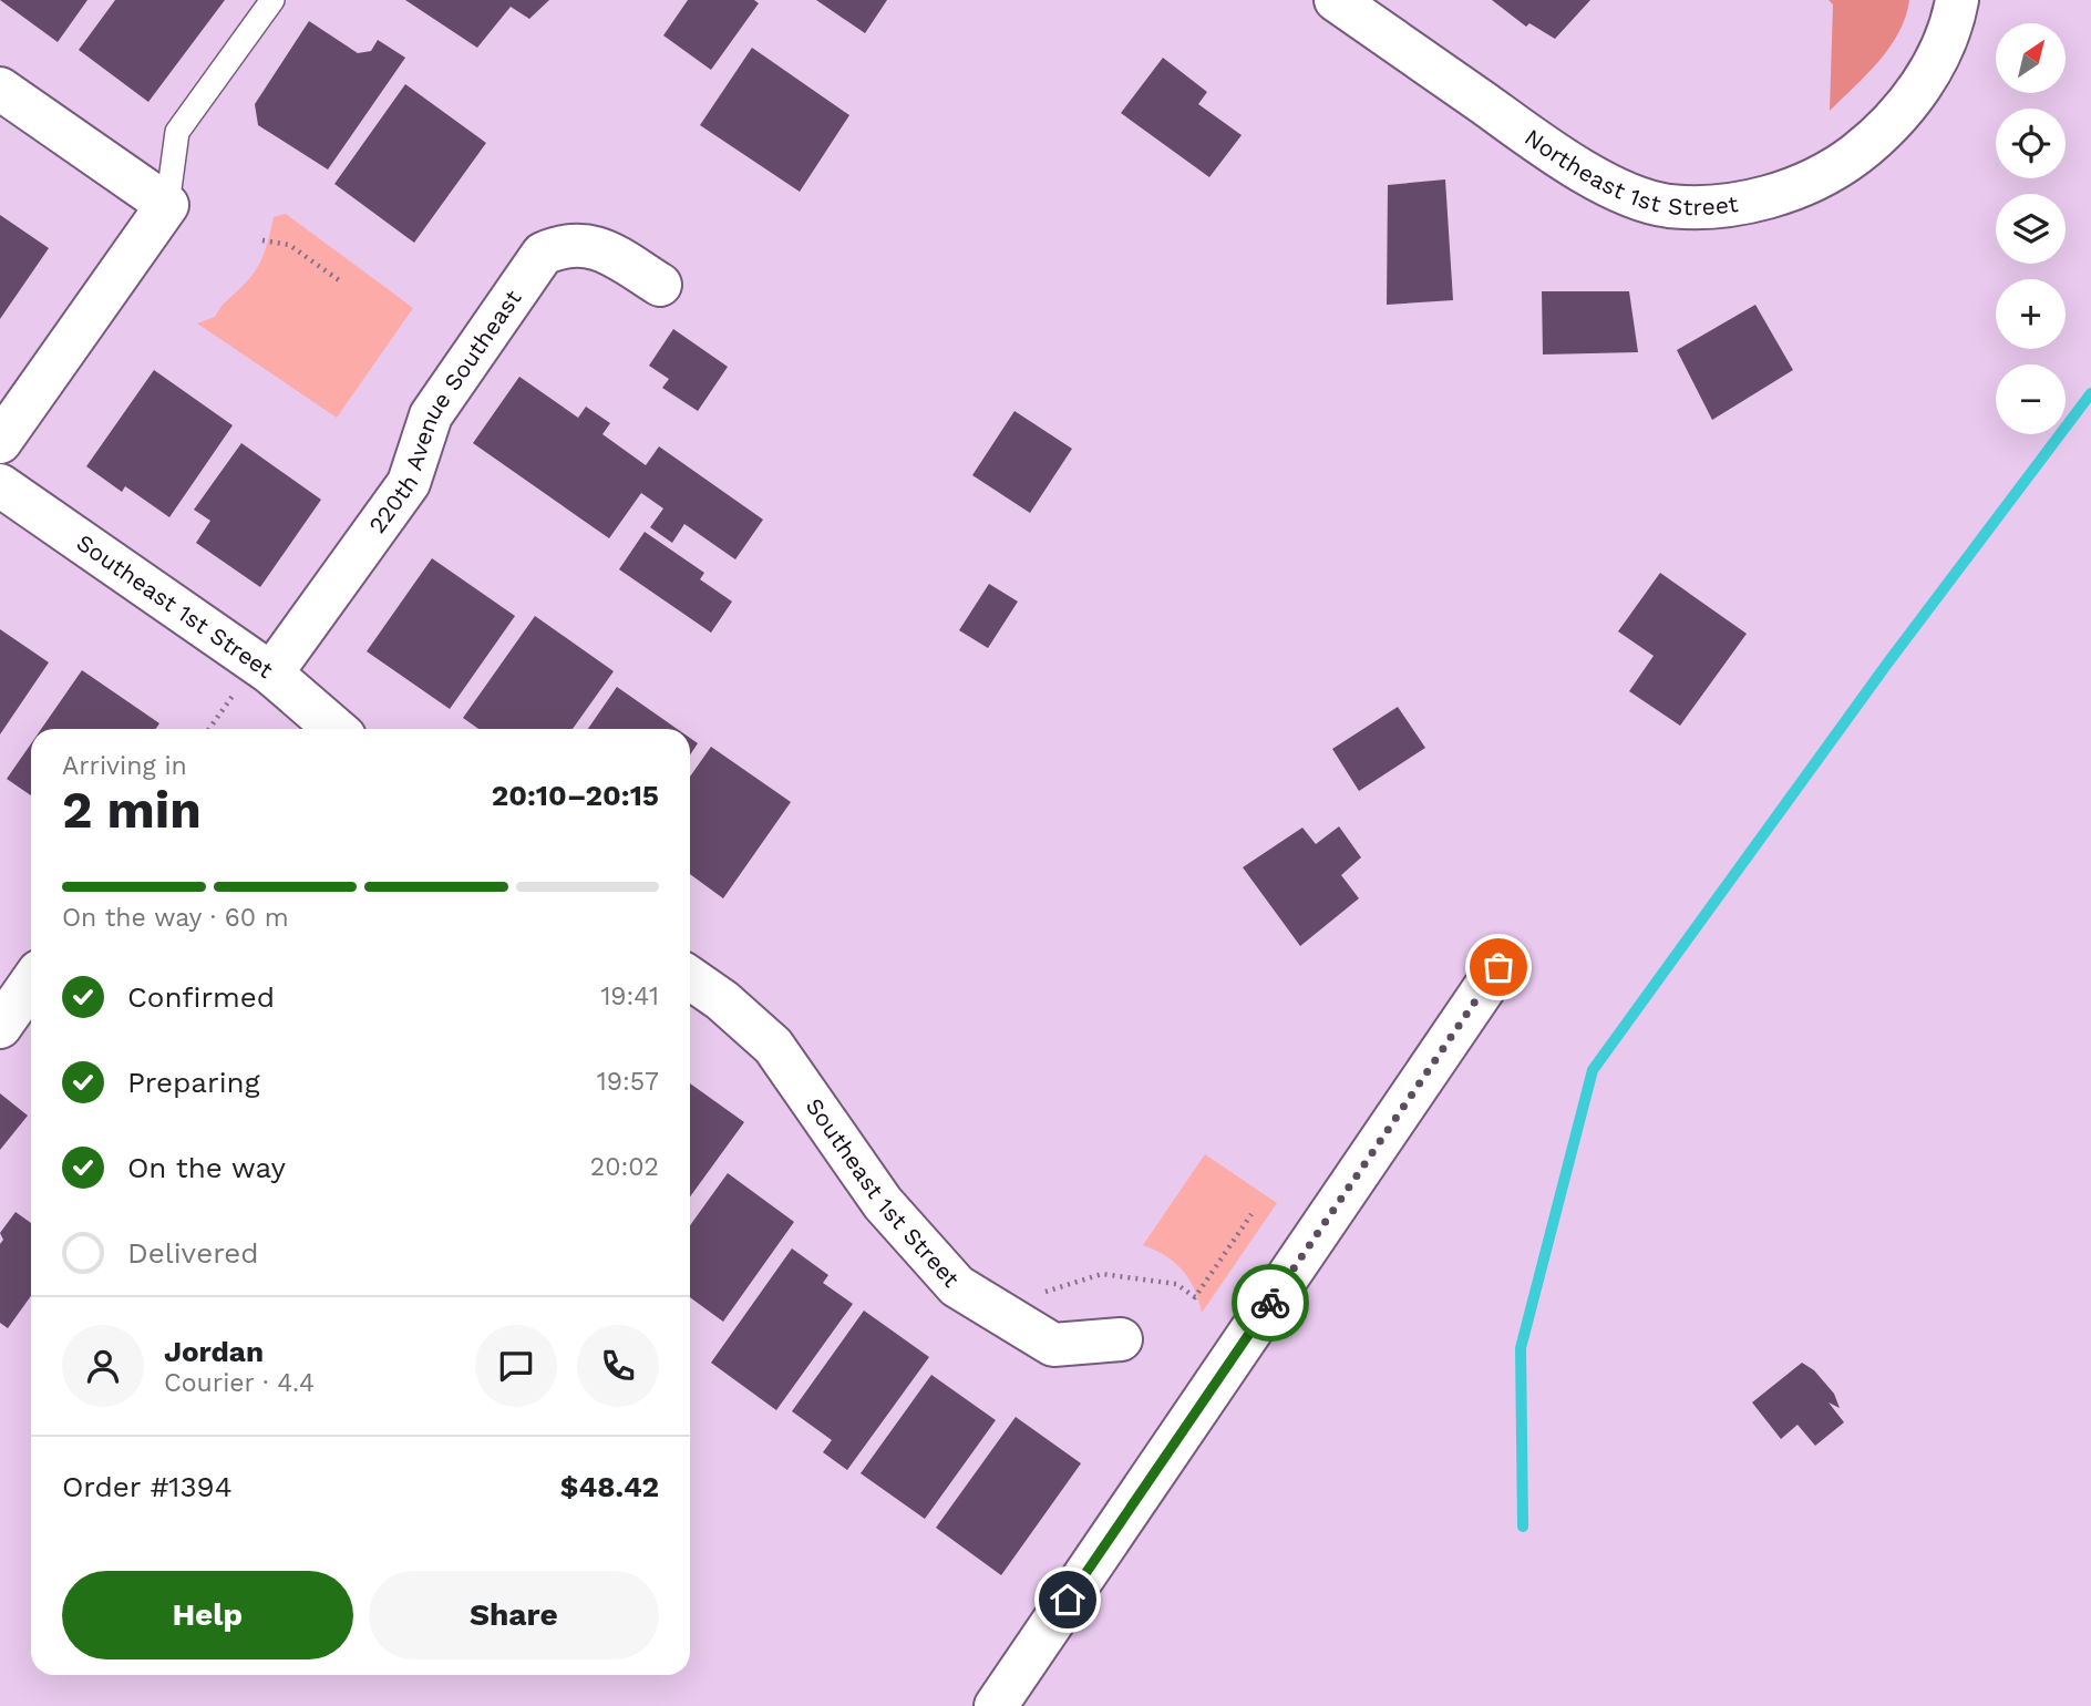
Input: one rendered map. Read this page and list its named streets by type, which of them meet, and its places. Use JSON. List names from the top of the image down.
{
  "streets": {
    "street": ["Northeast 1st Street", "220th Avenue Southeast", "Southeast 1st Street"]
  },
  "crossings": [
    ["220th Avenue Southeast", "Southeast 1st Street"]
  ],
  "north": "top right",
  "page": {
    "map_buttons": ["+", "−"],
    "heading": ["2 min", "Arriving in", "20:10–20:15"],
    "panel": [
      "Jordan",
      "Courier · 4.4",
      "Order #1394",
      "$48.42"
    ],
    "bar": "On the way · 60 m",
    "list": [
      ["Confirmed", "19:41"],
      ["Preparing", "19:57"],
      ["On the way", "20:02"],
      "Delivered"
    ],
    "buttons": ["Help", "Share"]
  }
}
